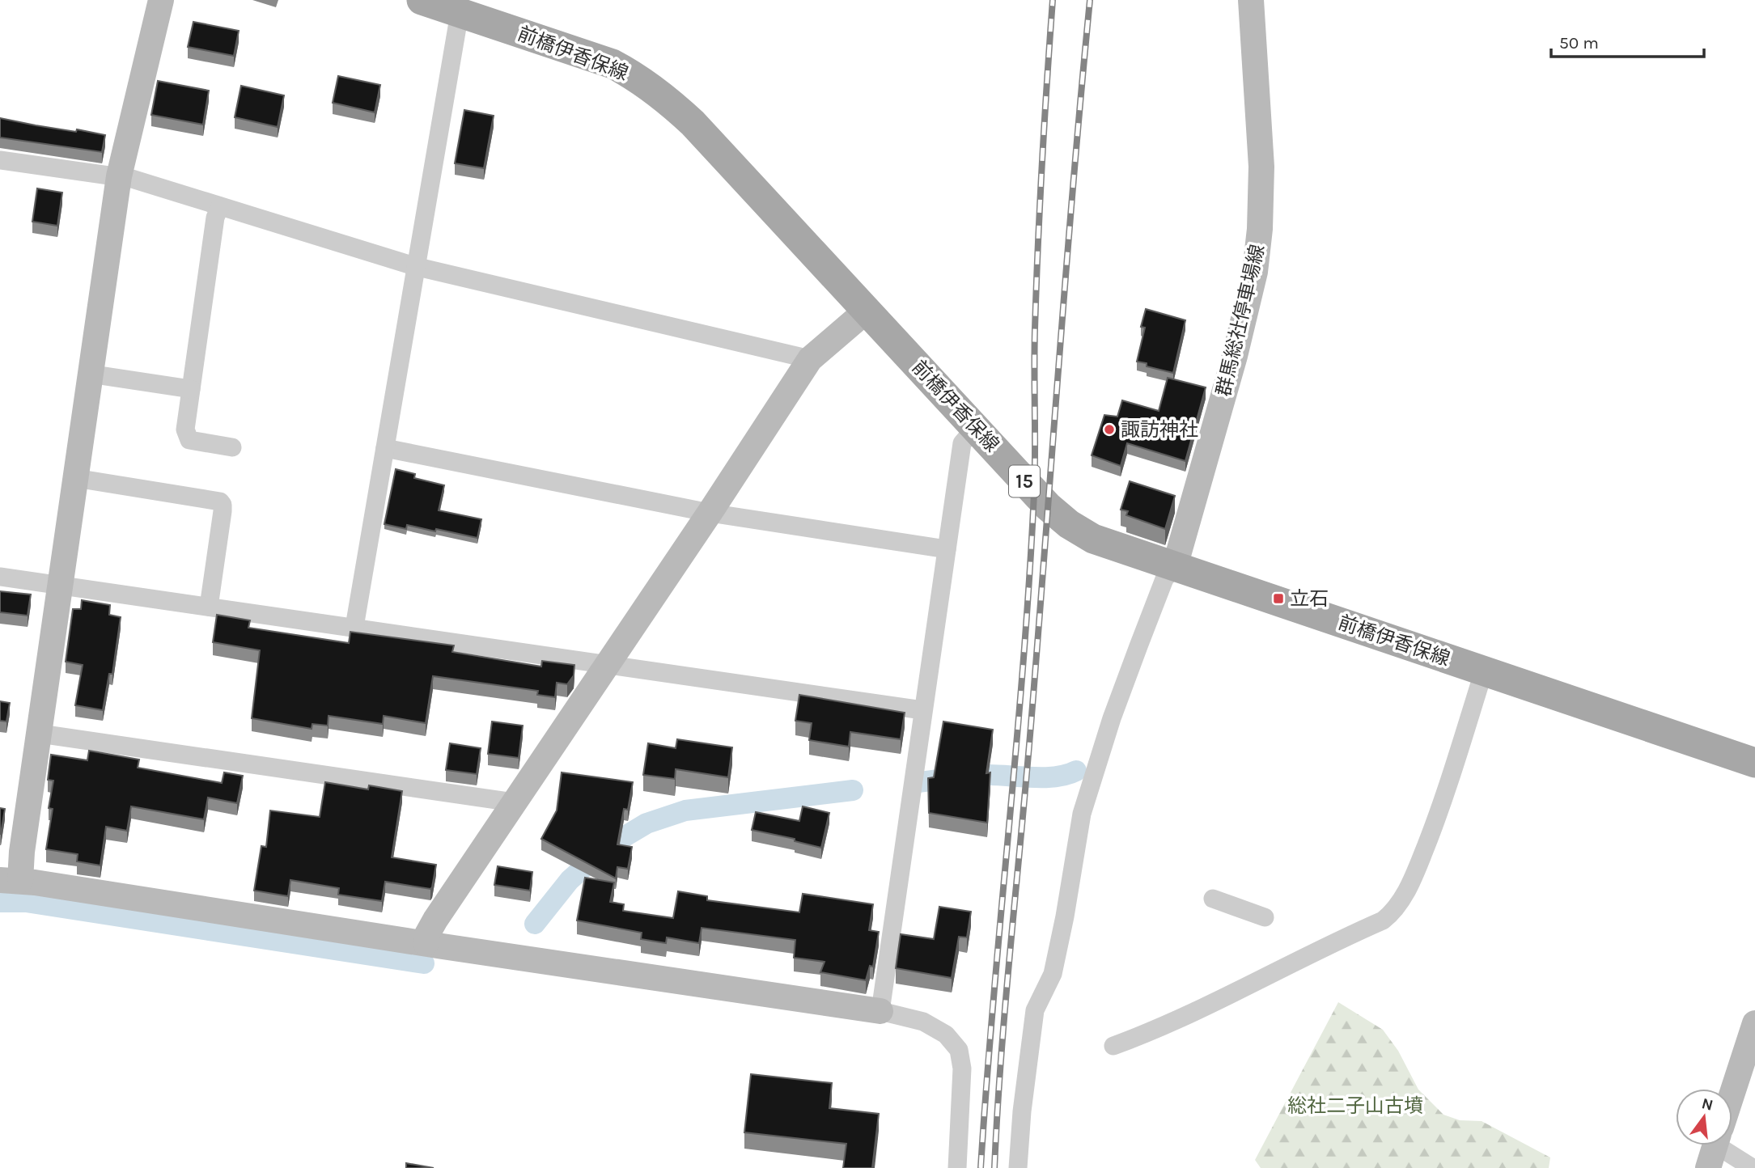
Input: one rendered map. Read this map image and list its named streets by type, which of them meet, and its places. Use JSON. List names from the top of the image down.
{
  "streets": {
    "main road": ["前橋伊香保線", "15"],
    "street": ["群馬総社停車場線"]
  },
  "crossings": [
    ["前橋伊香保線", "群馬総社停車場線"]
  ],
  "parks": ["総社二子山古墳"],
  "places": {
    "other": ["諏訪神社"],
    "transit": ["立石"]
  },
  "scale_bar": "50 m",
  "north": "top"
}
